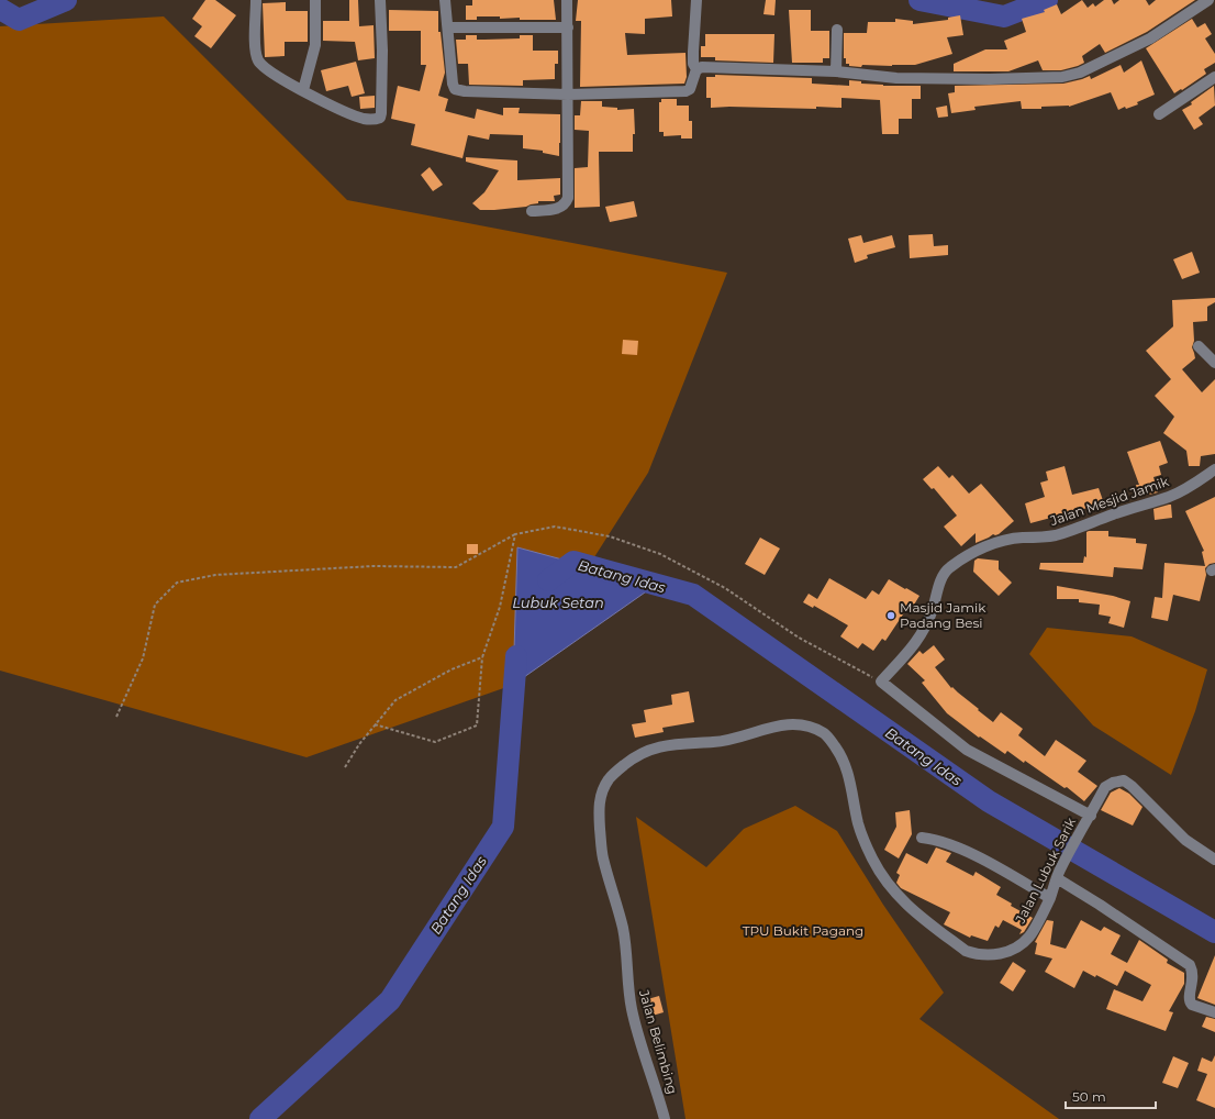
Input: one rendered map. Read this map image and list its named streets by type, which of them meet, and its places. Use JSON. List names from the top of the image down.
{
  "streets": {
    "street": ["Jalan Mesjid Jamik", "Jalan Lubuk Sarik", "Jalan Belimbing"]
  },
  "crossings": [
    ["Jalan Lubuk Sarik", "Jalan Belimbing"]
  ],
  "water": ["Batang Idas", "Lubuk Setan"],
  "parks": ["TPU Bukit Pagang"],
  "places": ["Masjid Jamik Padang Besi"],
  "scale_bar": "50 m"
}
